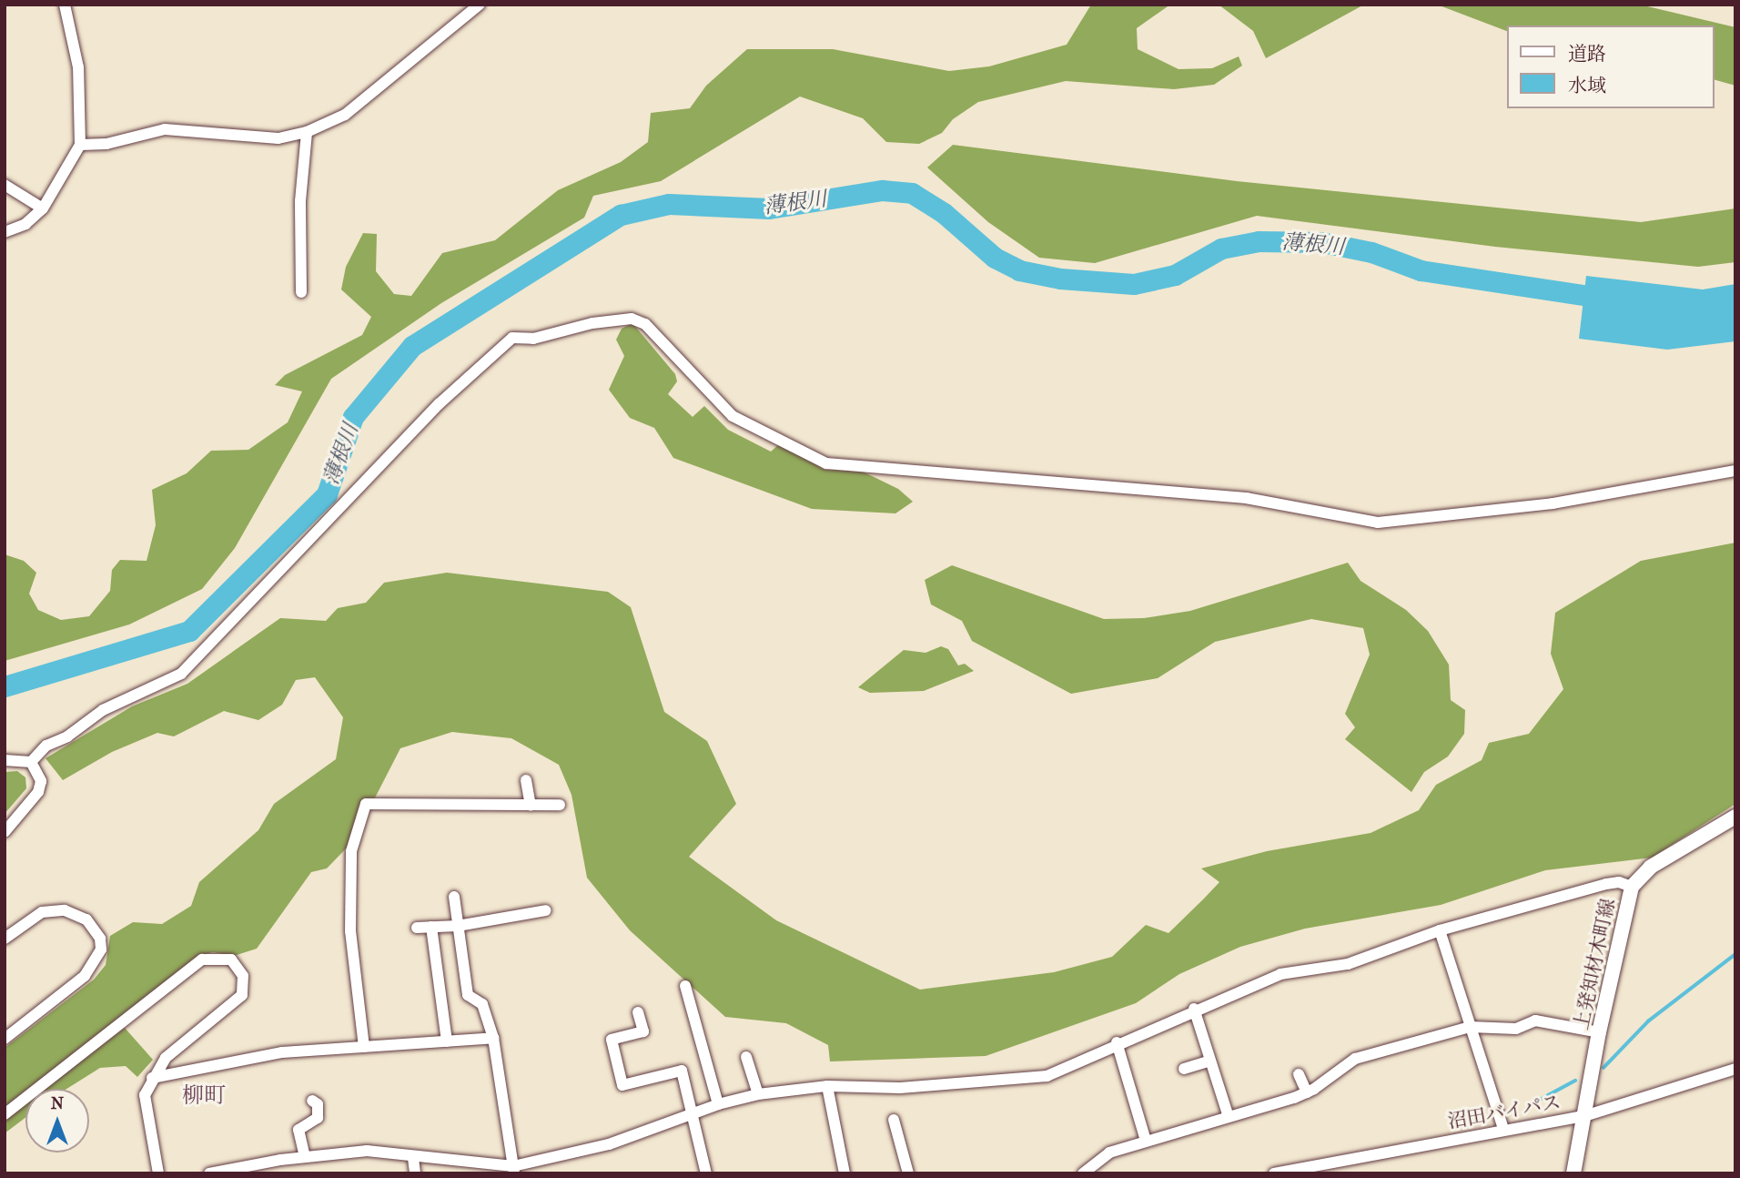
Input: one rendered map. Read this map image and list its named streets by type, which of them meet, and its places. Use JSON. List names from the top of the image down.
{
  "streets": {
    "main road": ["上発知材木町線"],
    "street": ["沼田バイパス"]
  },
  "crossings": [
    ["上発知材木町線", "沼田バイパス"]
  ],
  "districts": ["柳町"],
  "water": ["薄根川"],
  "legend": ["道路", "水域"],
  "north": "top"
}
